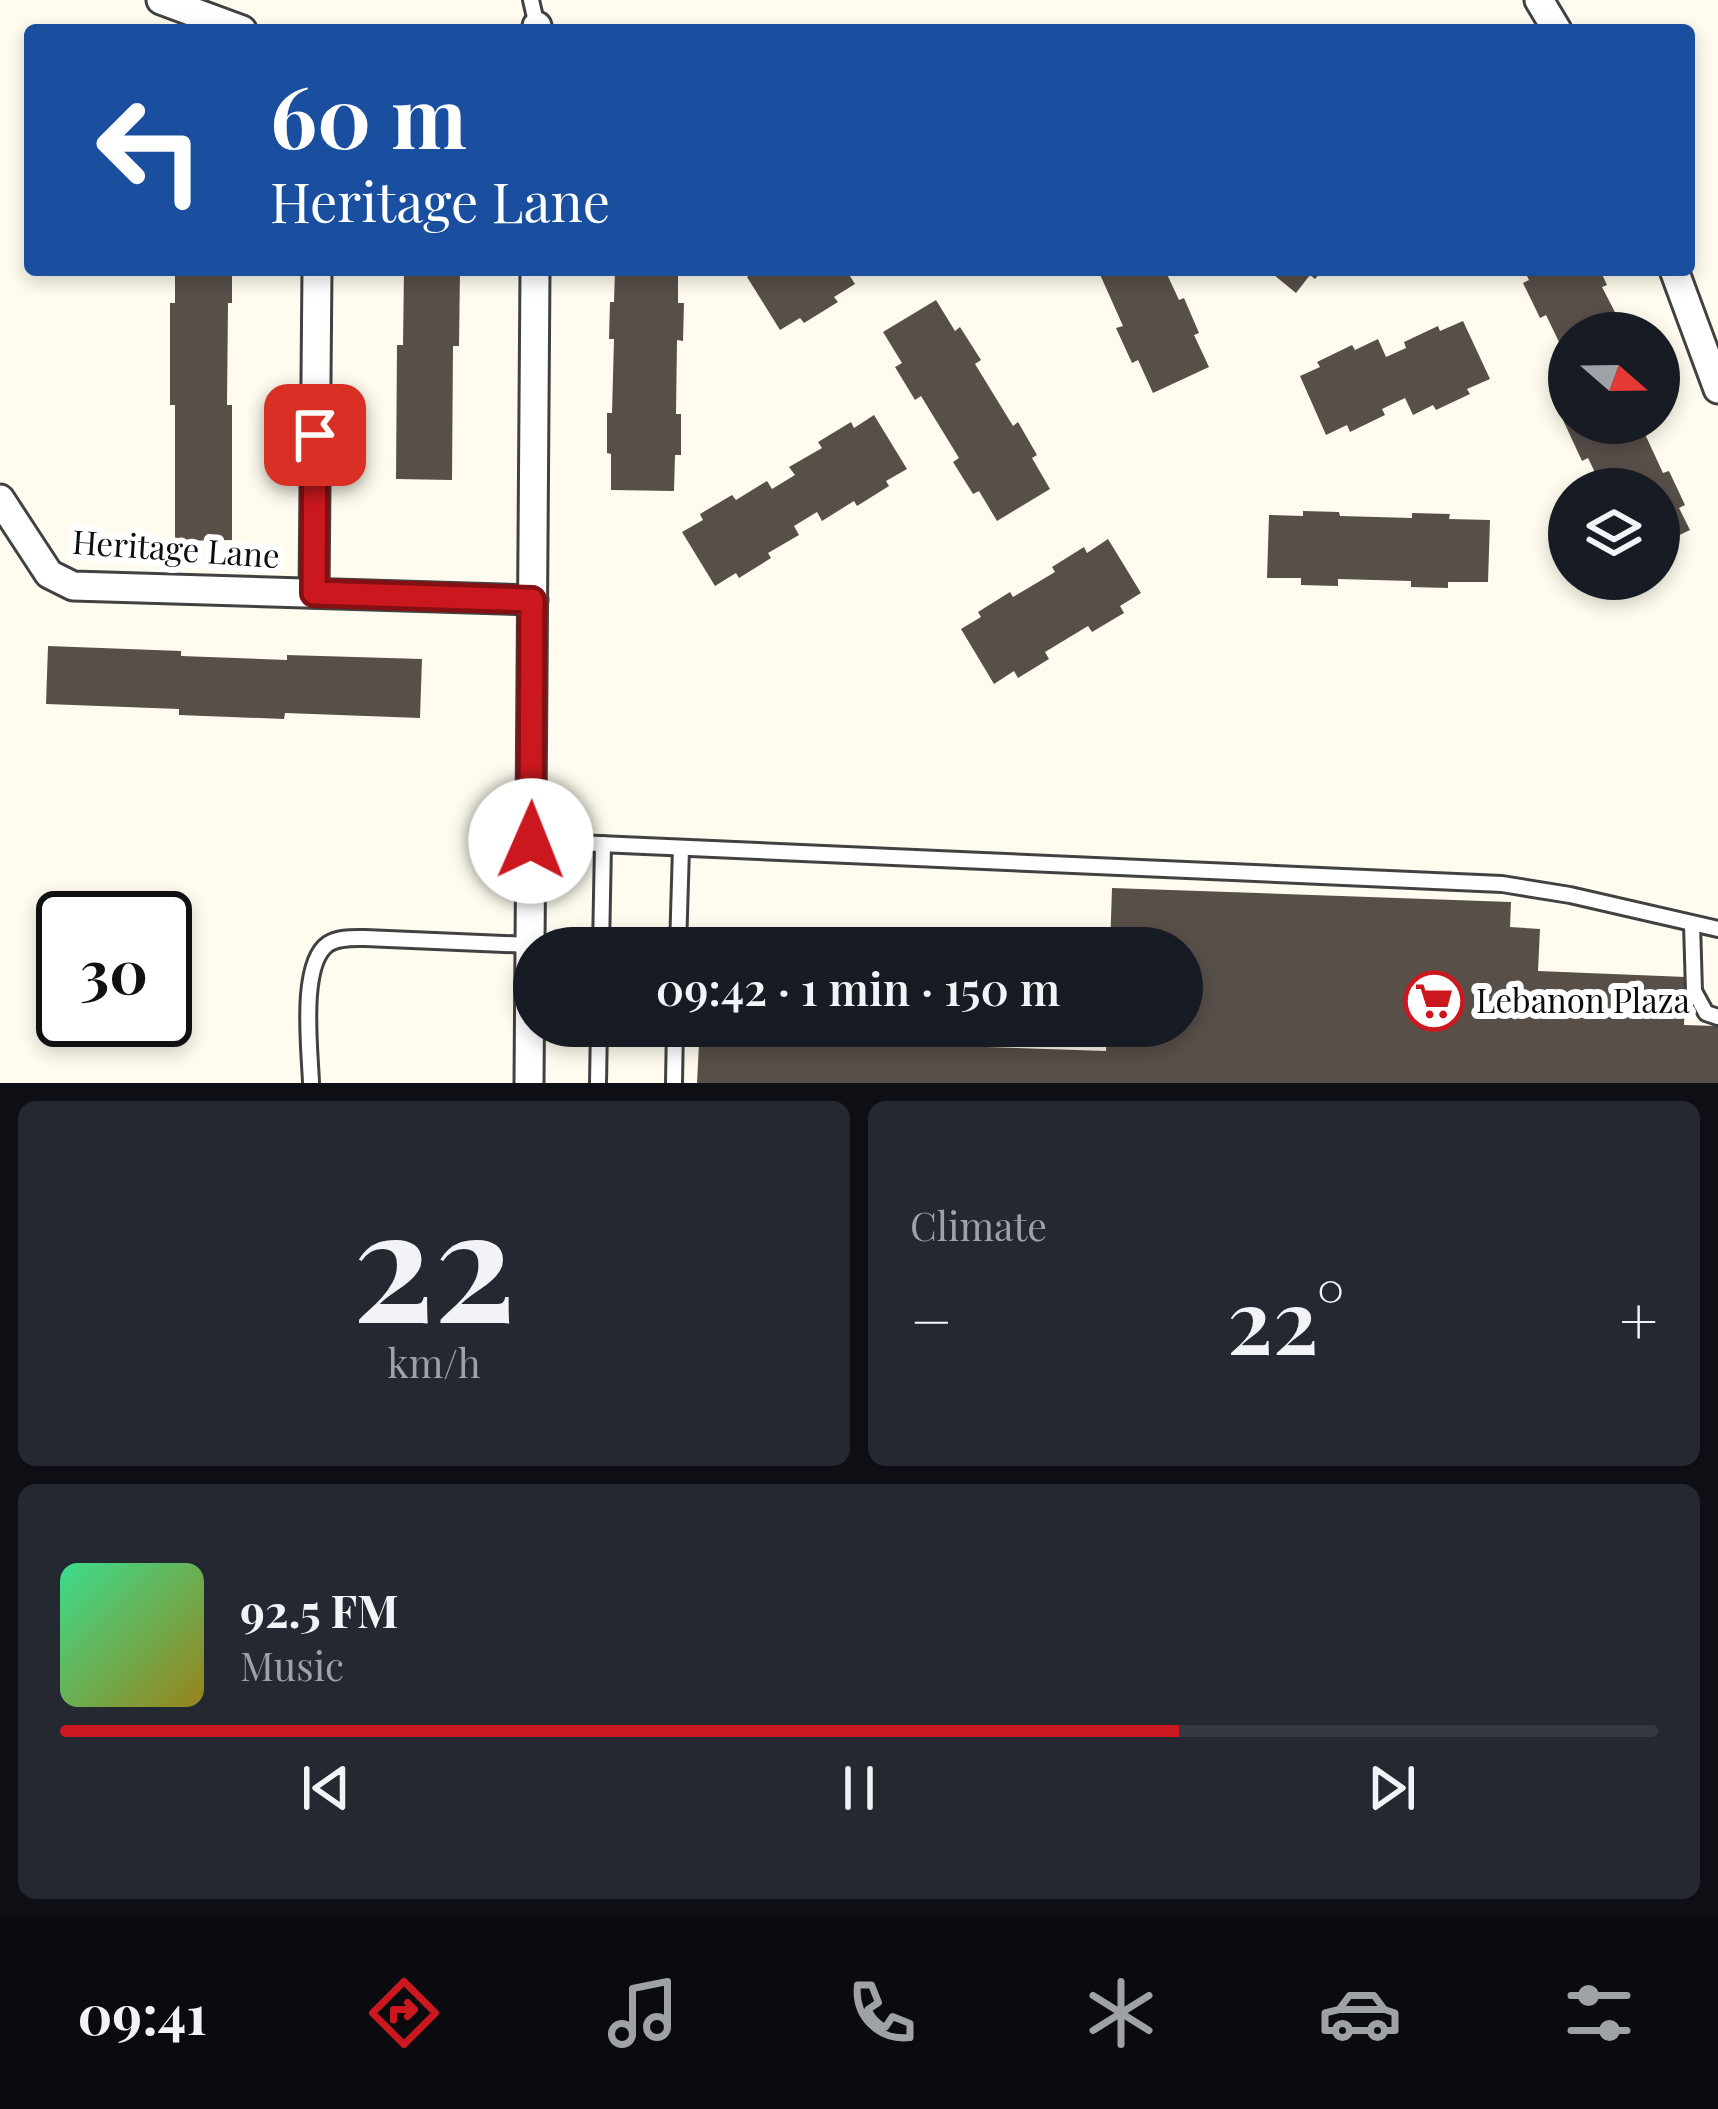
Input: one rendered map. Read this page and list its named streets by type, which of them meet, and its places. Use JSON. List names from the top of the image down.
{
  "streets": {
    "street": ["Heritage Lane"]
  },
  "places": {
    "supermarket": ["Lebanon Plaza"]
  },
  "north": "right",
  "page": {
    "turn": ["60 m", "Heritage Lane"],
    "limit": "30",
    "trip": "09:42 · 1 min · 150 m",
    "tile": [
      ["22", "km/h"],
      "Climate"
    ],
    "heat": ["−", "22°", "+"],
    "song": ["92.5 FM", "Music"],
    "tabs": "09:41"
  }
}
